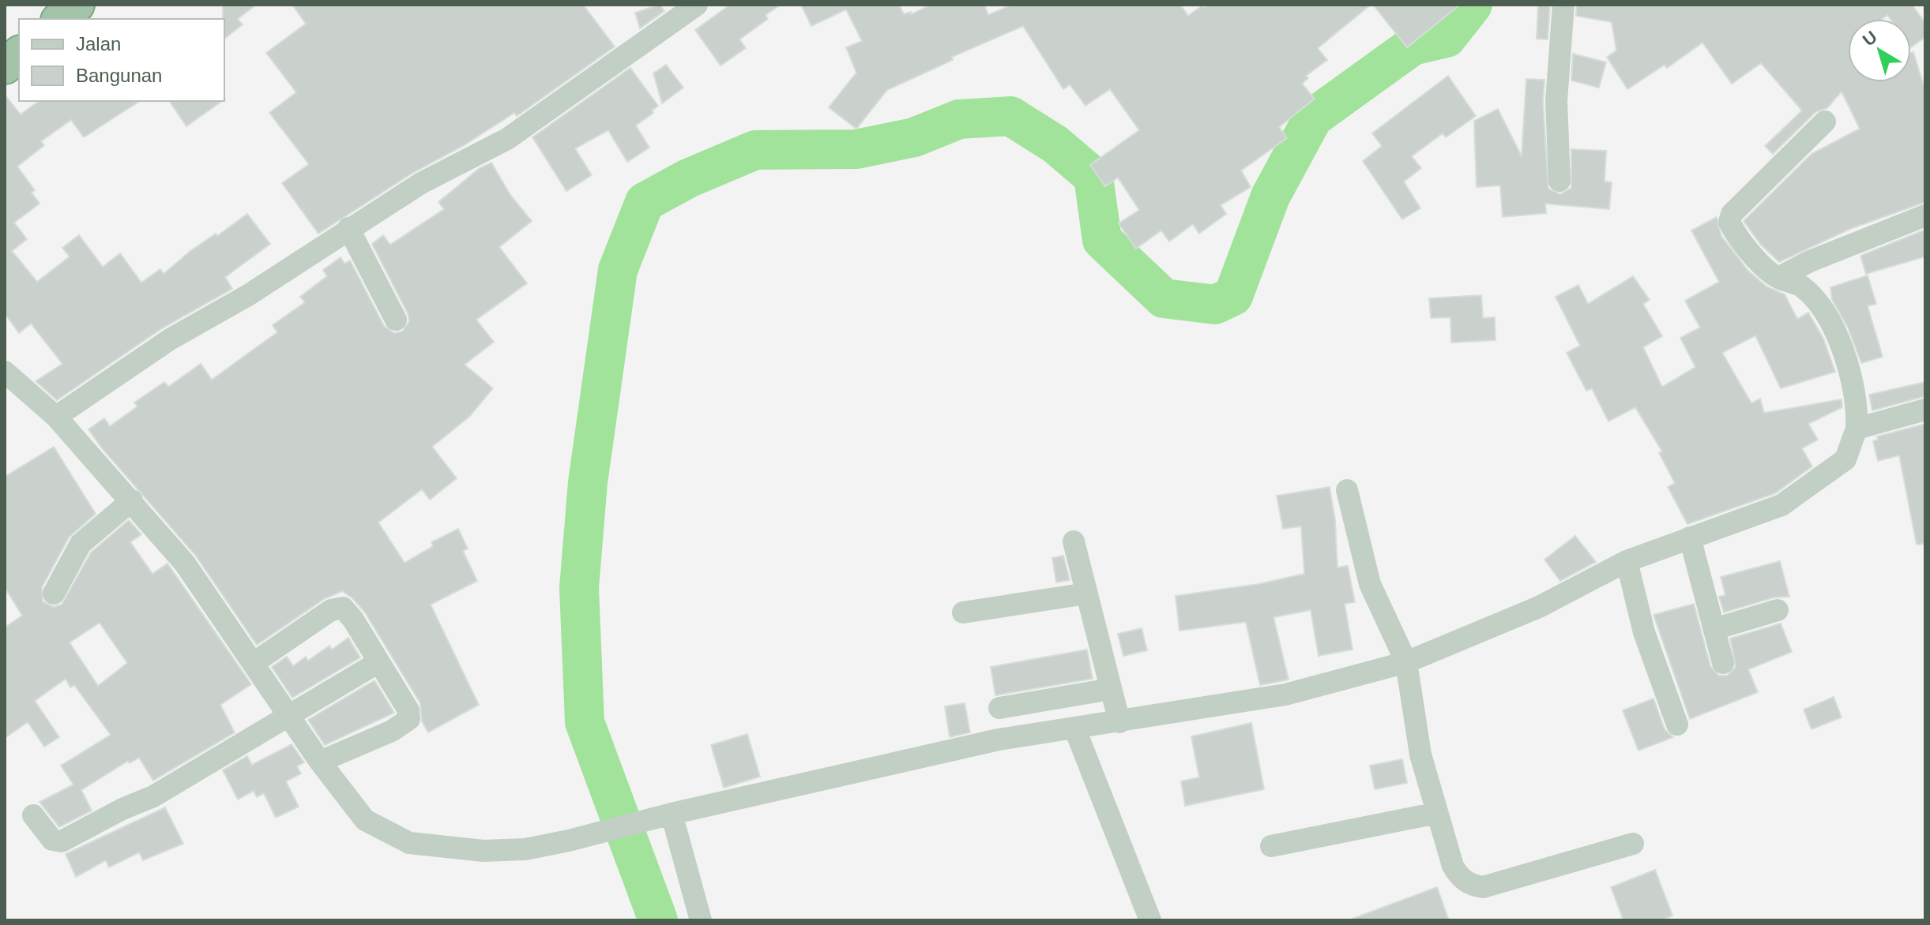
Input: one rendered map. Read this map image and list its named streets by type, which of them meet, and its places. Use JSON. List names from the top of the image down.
{
  "legend": ["Jalan", "Bangunan"],
  "north": "top left"
}
